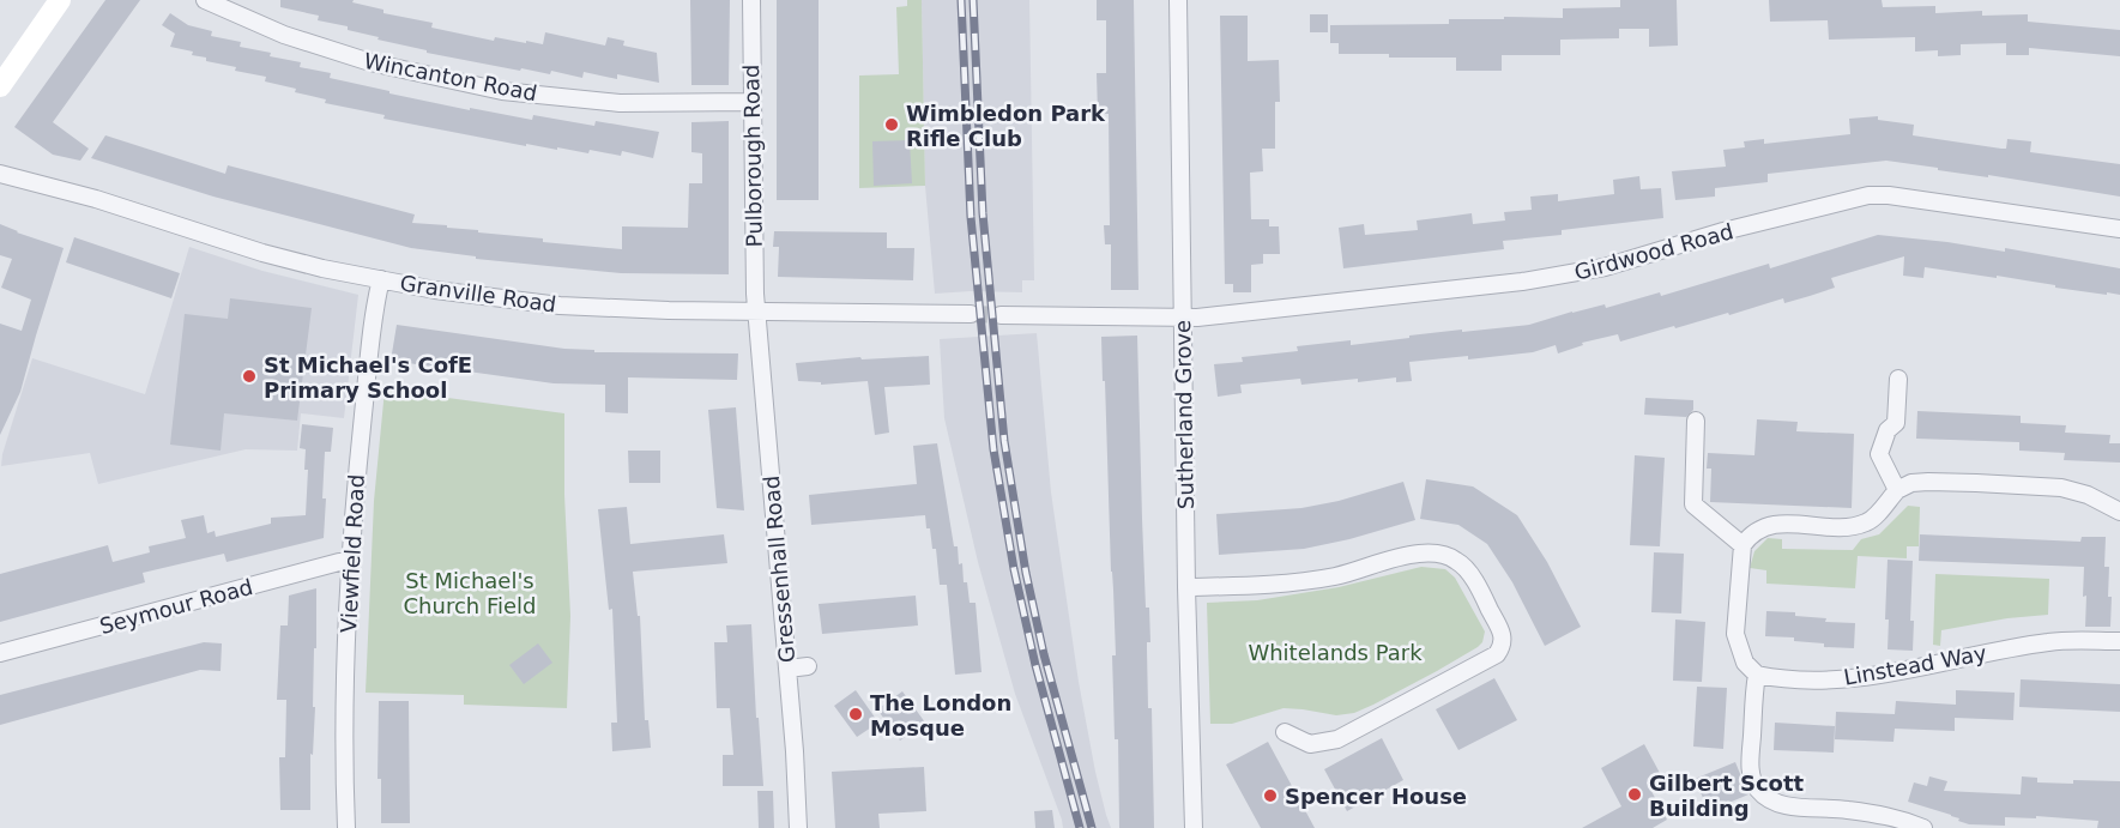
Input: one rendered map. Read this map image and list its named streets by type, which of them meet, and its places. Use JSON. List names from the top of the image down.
{
  "streets": {
    "street": [
      "Wincanton Road",
      "Pulborough Road",
      "Girdwood Road",
      "Granville Road",
      "Sutherland Grove",
      "Viewfield Road",
      "Gressenhall Road",
      "Seymour Road",
      "Linstead Way"
    ]
  },
  "crossings": [
    ["Wincanton Road", "Pulborough Road"],
    ["Pulborough Road", "Granville Road"],
    ["Pulborough Road", "Gressenhall Road"],
    ["Girdwood Road", "Sutherland Grove"],
    ["Granville Road", "Viewfield Road"],
    ["Granville Road", "Gressenhall Road"],
    ["Viewfield Road", "Seymour Road"]
  ],
  "parks": ["St Michael's Church Field", "Whitelands Park"],
  "places": [
    "Wimbledon Park Rifle Club",
    "St Michael's CofE Primary School",
    "The London Mosque",
    "Gilbert Scott Building",
    "Spencer House"
  ]
}
